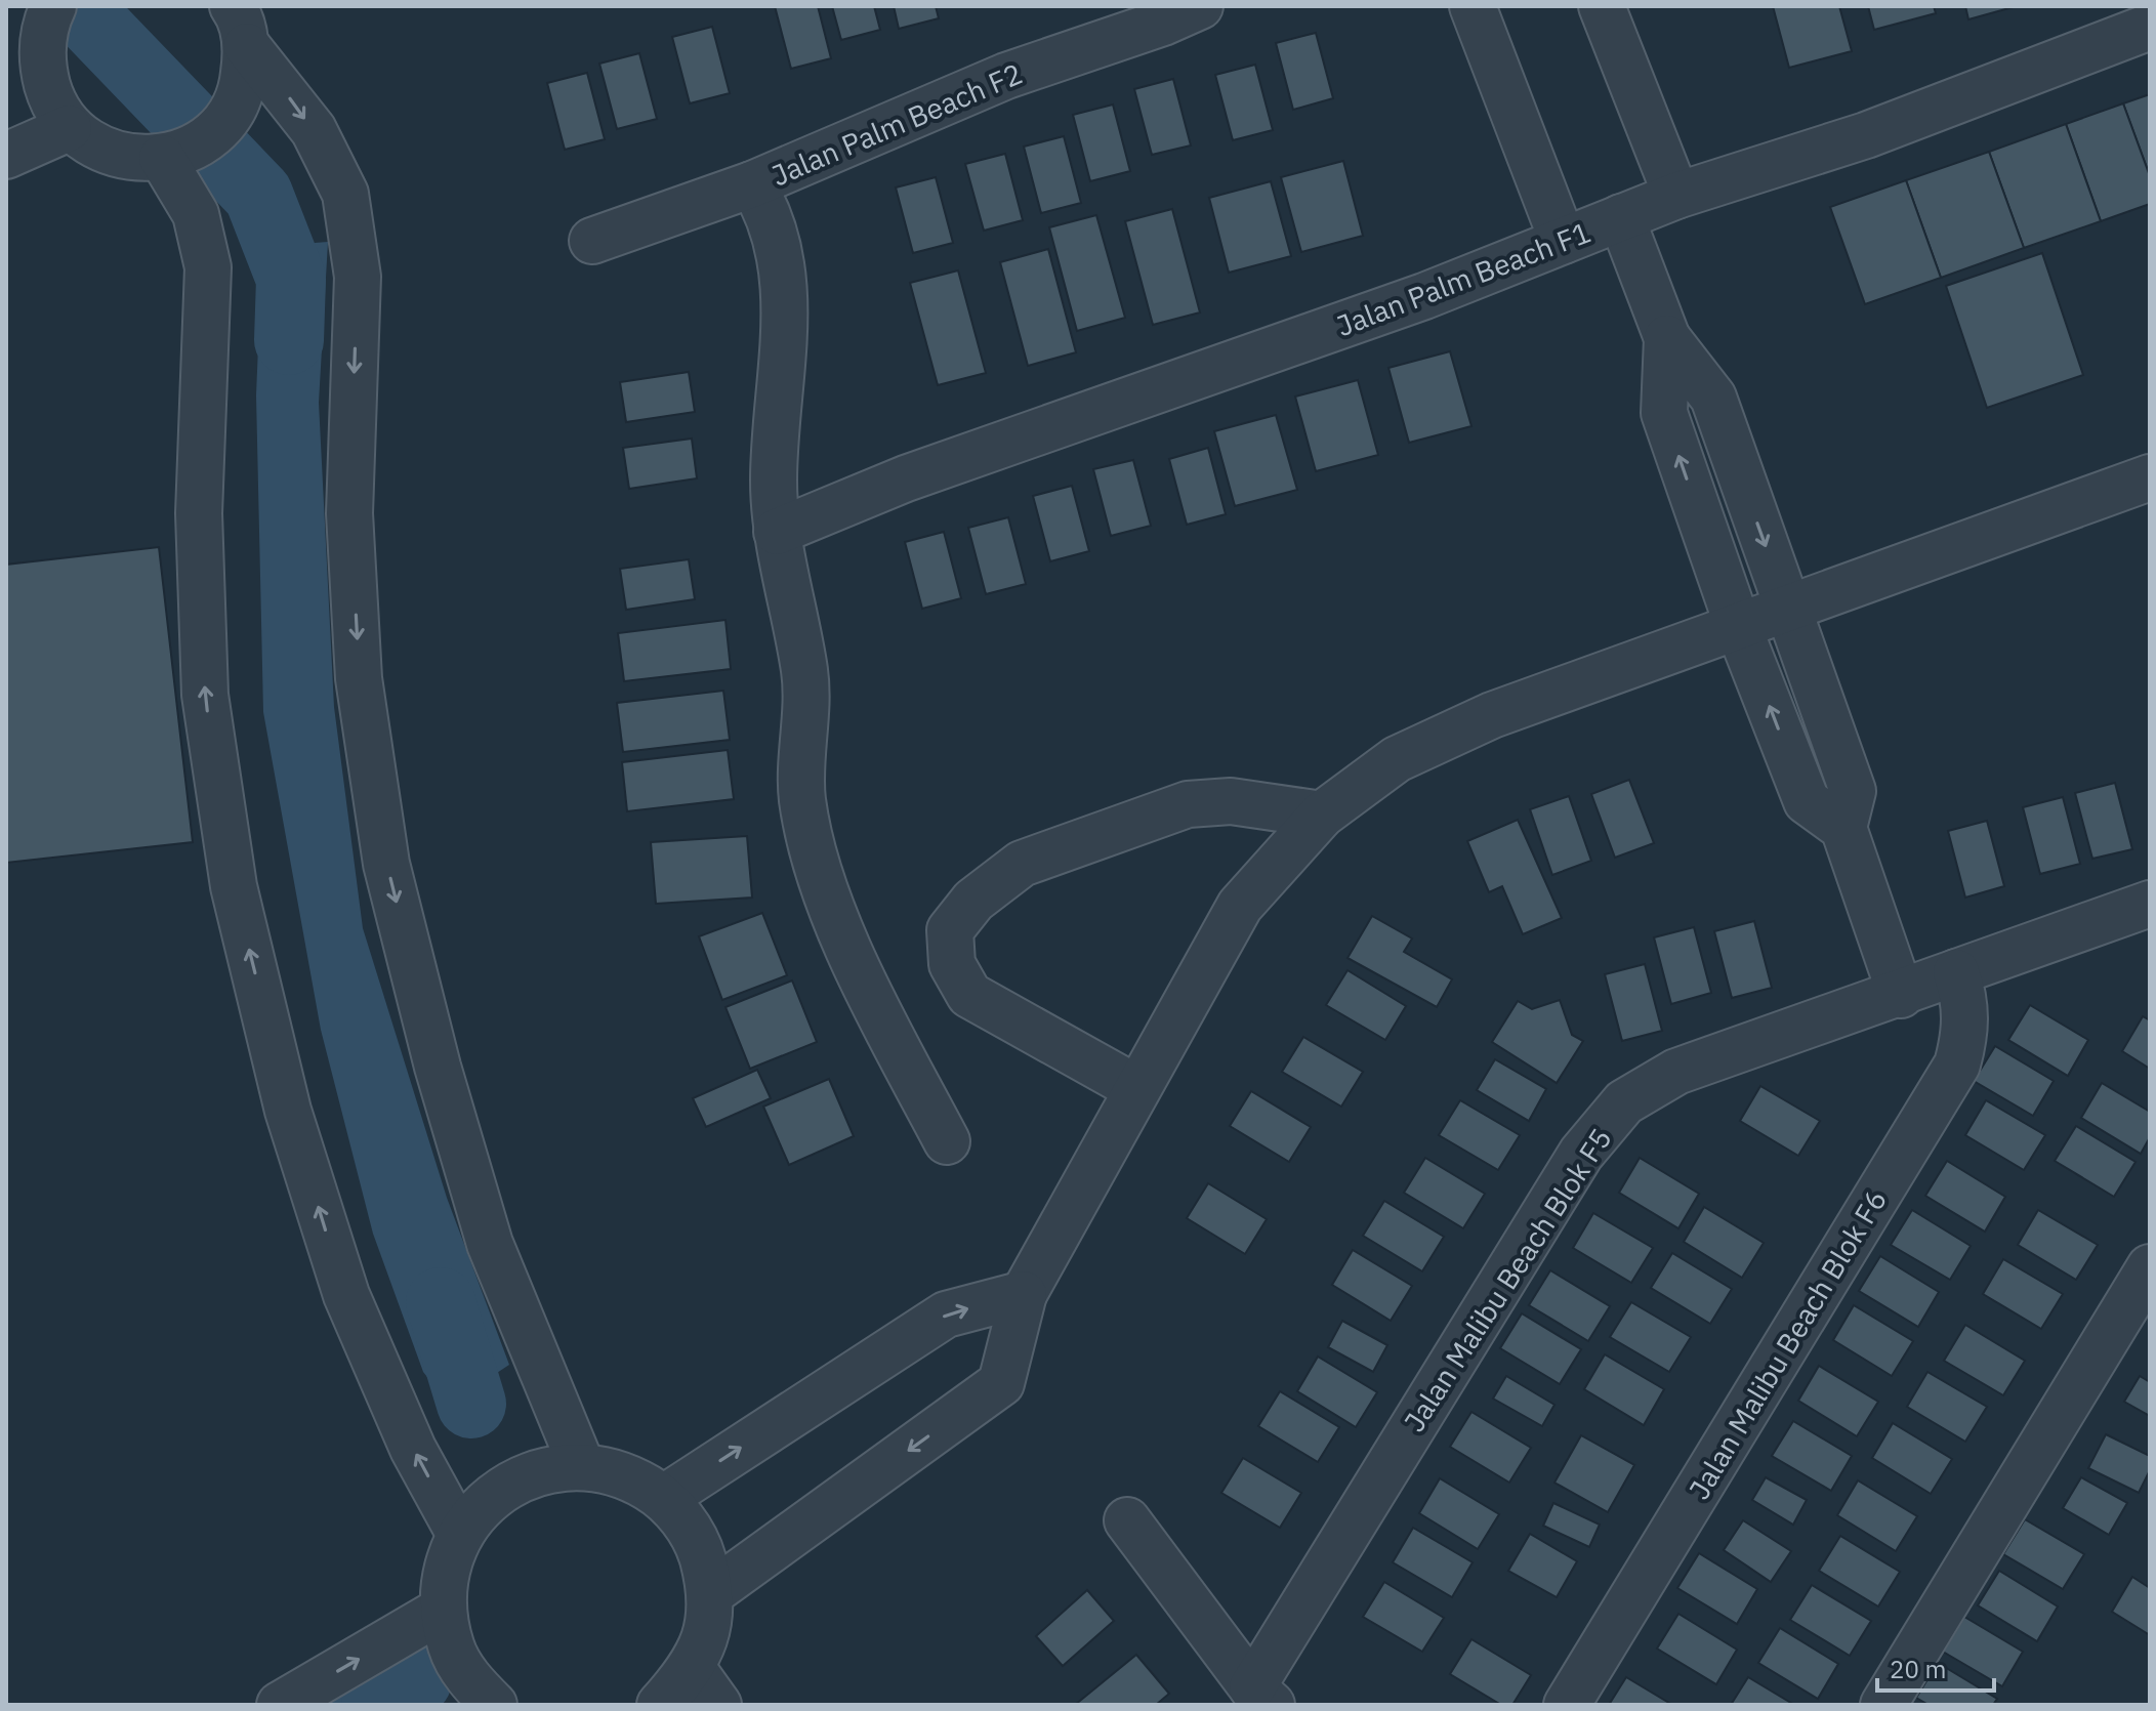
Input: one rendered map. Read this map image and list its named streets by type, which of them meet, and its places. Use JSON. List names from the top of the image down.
{
  "streets": {
    "street": [
      "Jalan Palm Beach F2",
      "Jalan Palm Beach F1",
      "Jalan Malibu Beach Blok F5",
      "Jalan Malibu Beach Blok F6"
    ]
  },
  "crossings": [
    ["Jalan Malibu Beach Blok F5", "Jalan Malibu Beach Blok F6"]
  ],
  "scale_bar": "20 m"
}
